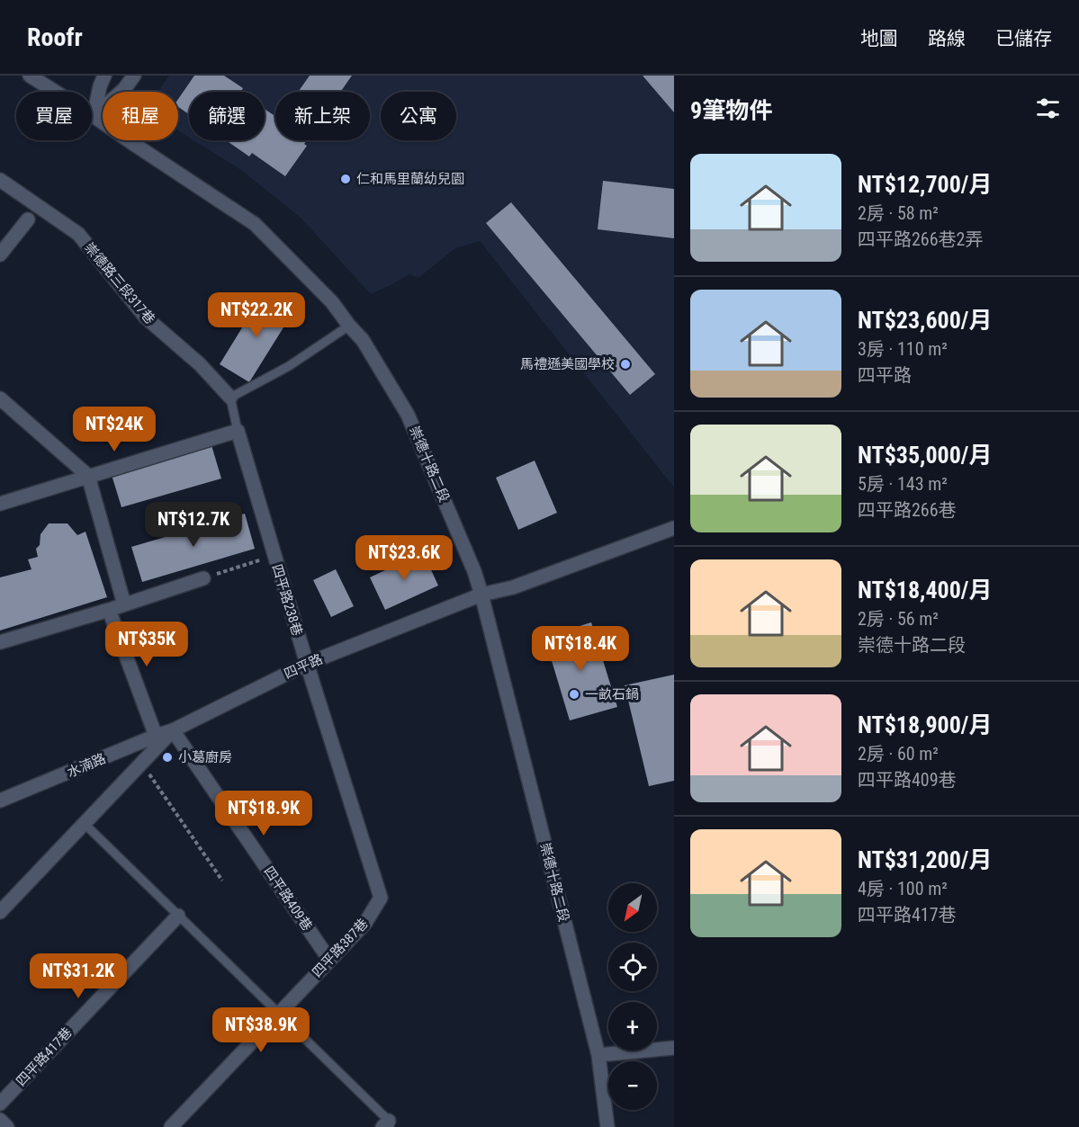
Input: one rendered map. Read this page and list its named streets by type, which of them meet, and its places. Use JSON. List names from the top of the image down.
{
  "streets": {
    "street": [
      "崇德路三段317巷",
      "崇德十路二段",
      "四平路238巷",
      "四平路",
      "水湳路",
      "四平路409巷",
      "四平路387巷",
      "四平路417巷"
    ]
  },
  "crossings": [
    ["崇德十路二段", "四平路"],
    ["四平路238巷", "四平路"],
    ["四平路238巷", "四平路387巷"],
    ["四平路", "水湳路"],
    ["四平路", "四平路409巷"],
    ["四平路", "四平路387巷"],
    ["水湳路", "四平路409巷"],
    ["四平路409巷", "四平路387巷"]
  ],
  "places": [
    "仁和馬里蘭幼兒園",
    "馬禮遜美國學校",
    "一畝石鍋",
    "小葛廚房"
  ],
  "north": "bottom left",
  "page": {
    "header": "Roofr",
    "nav": ["地圖", "路線", "已儲存"],
    "heading": "9筆物件",
    "chip": [
      "買屋",
      "租屋",
      "篩選",
      "新上架",
      "公寓"
    ],
    "list": [
      {
        "name": "NT$12,700/月",
        "note": "2房 · 58 m² · 四平路266巷2弄"
      },
      {
        "name": "NT$23,600/月",
        "note": "3房 · 110 m² · 四平路"
      },
      {
        "name": "NT$35,000/月",
        "note": "5房 · 143 m² · 四平路266巷"
      },
      {
        "name": "NT$18,400/月",
        "note": "2房 · 56 m² · 崇德十路二段"
      },
      {
        "name": "NT$18,900/月",
        "note": "2房 · 60 m² · 四平路409巷"
      },
      {
        "name": "NT$31,200/月",
        "note": "4房 · 100 m² · 四平路417巷"
      }
    ],
    "price": [
      "NT$22.2K",
      "NT$24K",
      "NT$12.7K",
      "NT$23.6K",
      "NT$35K",
      "NT$18.4K",
      "NT$18.9K",
      "NT$31.2K",
      "NT$38.9K"
    ],
    "map_buttons": ["+", "−"]
  }
}
